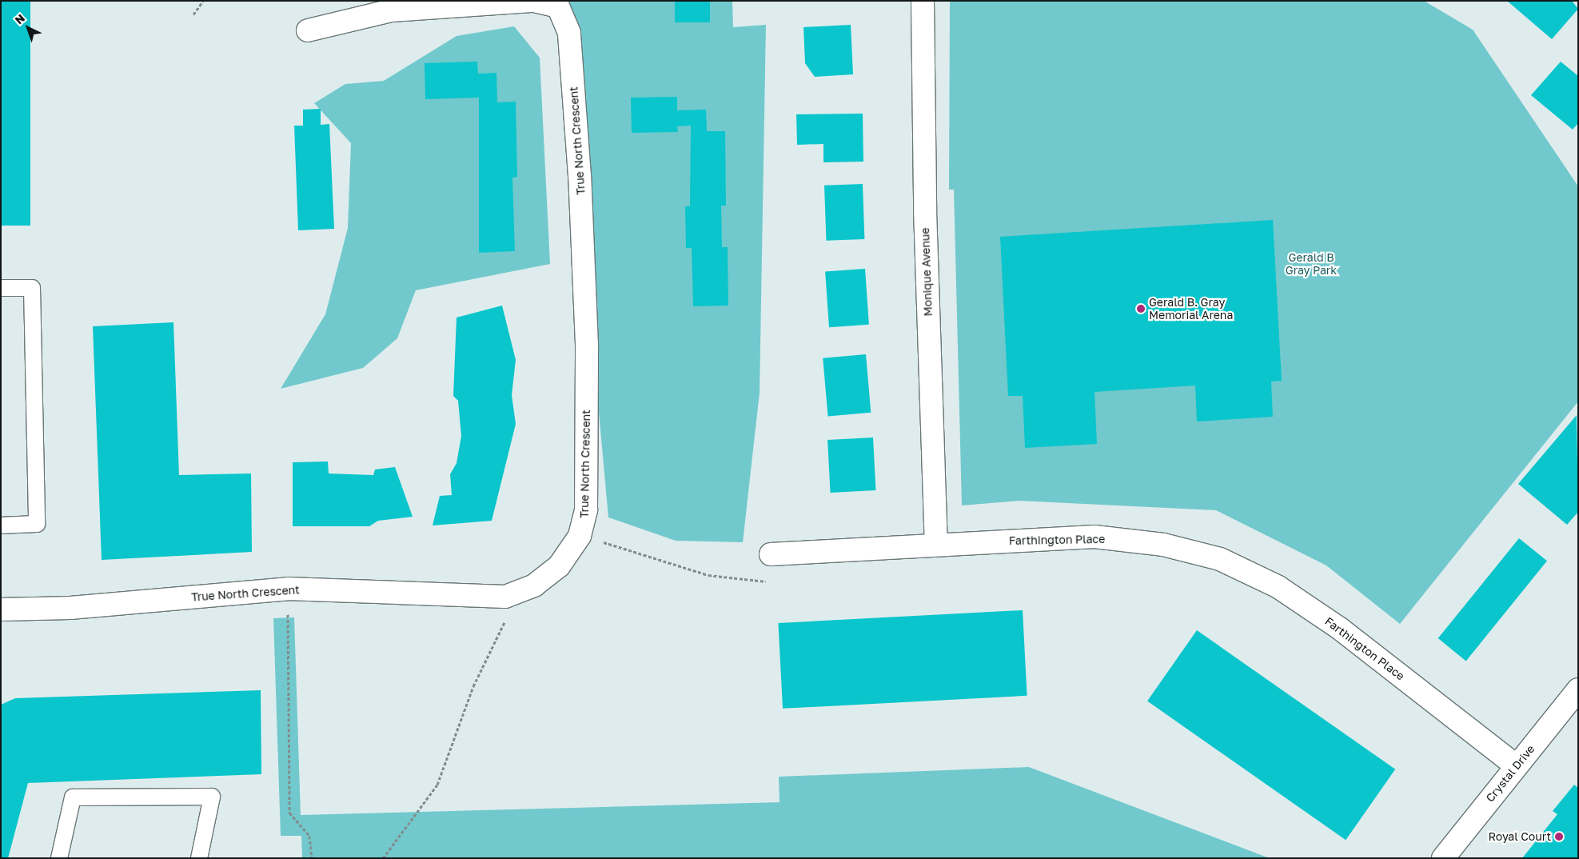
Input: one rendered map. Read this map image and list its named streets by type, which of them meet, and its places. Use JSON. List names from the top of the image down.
{
  "streets": {
    "street": [
      "True North Crescent",
      "Monique Avenue",
      "Farthington Place",
      "Crystal Drive"
    ]
  },
  "crossings": [
    ["Monique Avenue", "Farthington Place"],
    ["Farthington Place", "Crystal Drive"]
  ],
  "parks": ["Gerald B Gray Park"],
  "places": ["Gerald B. Gray Memorial Arena", "Royal Court"],
  "north": "top left"
}
